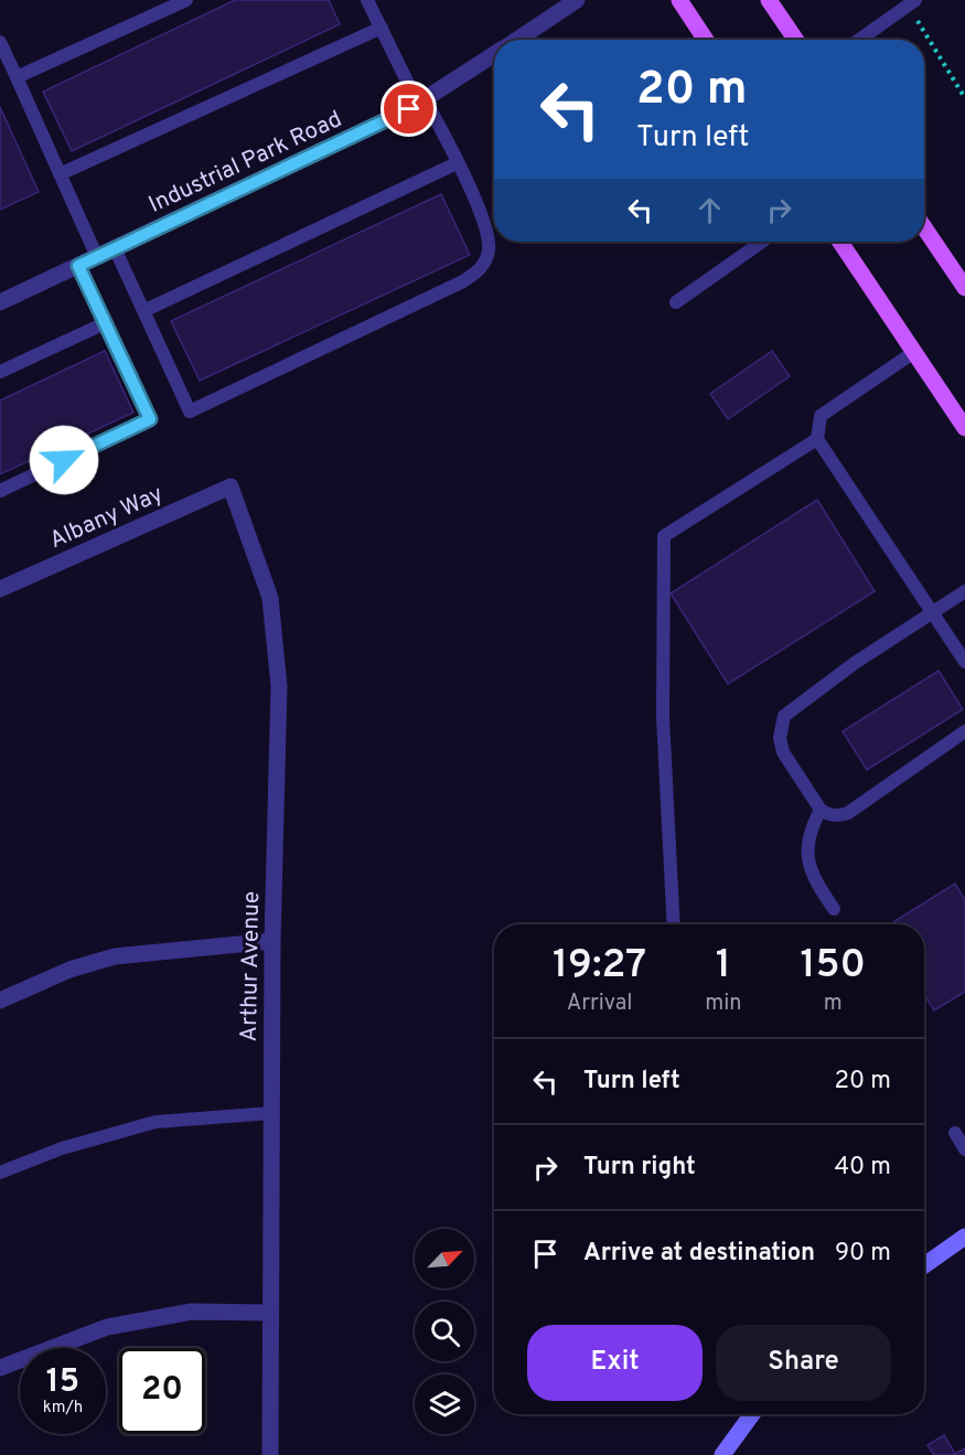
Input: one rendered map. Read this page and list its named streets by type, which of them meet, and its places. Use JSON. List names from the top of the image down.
{
  "streets": {
    "street": ["Industrial Park Road", "Albany Way", "Arthur Avenue"]
  },
  "crossings": [
    ["Albany Way", "Arthur Avenue"]
  ],
  "north": "top right",
  "page": {
    "turn": ["20 m", "Turn left"],
    "eta": [
      "19:27",
      "Arrival",
      "1",
      "min",
      "150",
      "m"
    ],
    "list": [
      {
        "name": "Turn left",
        "value": "20 m"
      },
      {
        "name": "Turn right",
        "value": "40 m"
      },
      {
        "name": "Arrive at destination",
        "value": "90 m"
      }
    ],
    "buttons": ["Exit", "Share"],
    "speed": "15 km/h",
    "limit": "20"
  }
}
